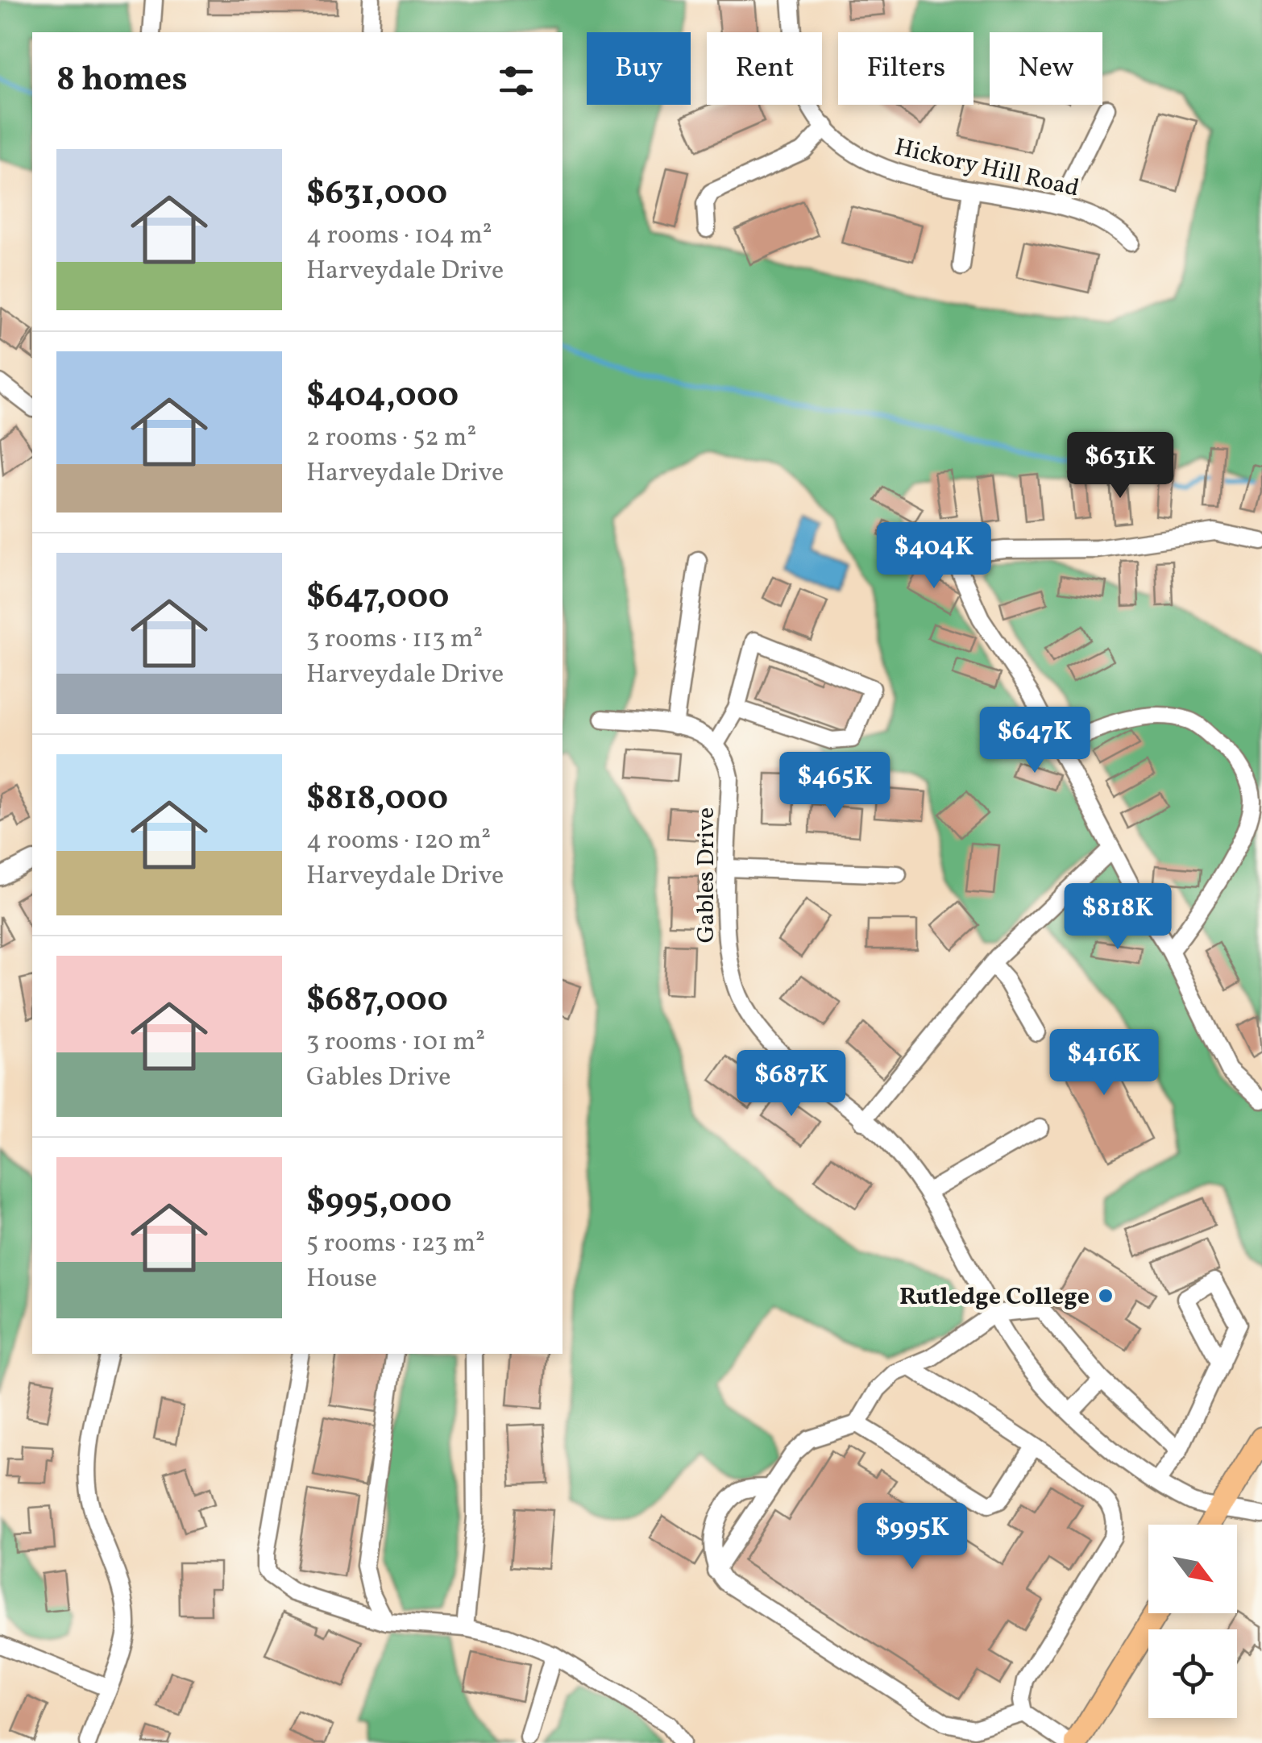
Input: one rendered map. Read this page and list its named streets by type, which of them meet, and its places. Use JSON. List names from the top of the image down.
{
  "streets": {
    "street": ["Hickory Hill Road", "Gables Drive"]
  },
  "places": ["Rutledge College"],
  "north": "bottom right",
  "page": {
    "chip": [
      "Buy",
      "Rent",
      "Filters",
      "New"
    ],
    "heading": "8 homes",
    "list": [
      {
        "name": "$631,000",
        "note": "4 rooms · 104 m² · Harveydale Drive"
      },
      {
        "name": "$404,000",
        "note": "2 rooms · 52 m² · Harveydale Drive"
      },
      {
        "name": "$647,000",
        "note": "3 rooms · 113 m² · Harveydale Drive"
      },
      {
        "name": "$818,000",
        "note": "4 rooms · 120 m² · Harveydale Drive"
      },
      {
        "name": "$687,000",
        "note": "3 rooms · 101 m² · Gables Drive"
      },
      {
        "name": "$995,000",
        "note": "5 rooms · 123 m² · House"
      }
    ],
    "price": [
      "$631K",
      "$404K",
      "$647K",
      "$465K",
      "$818K",
      "$416K",
      "$687K",
      "$995K"
    ]
  }
}
